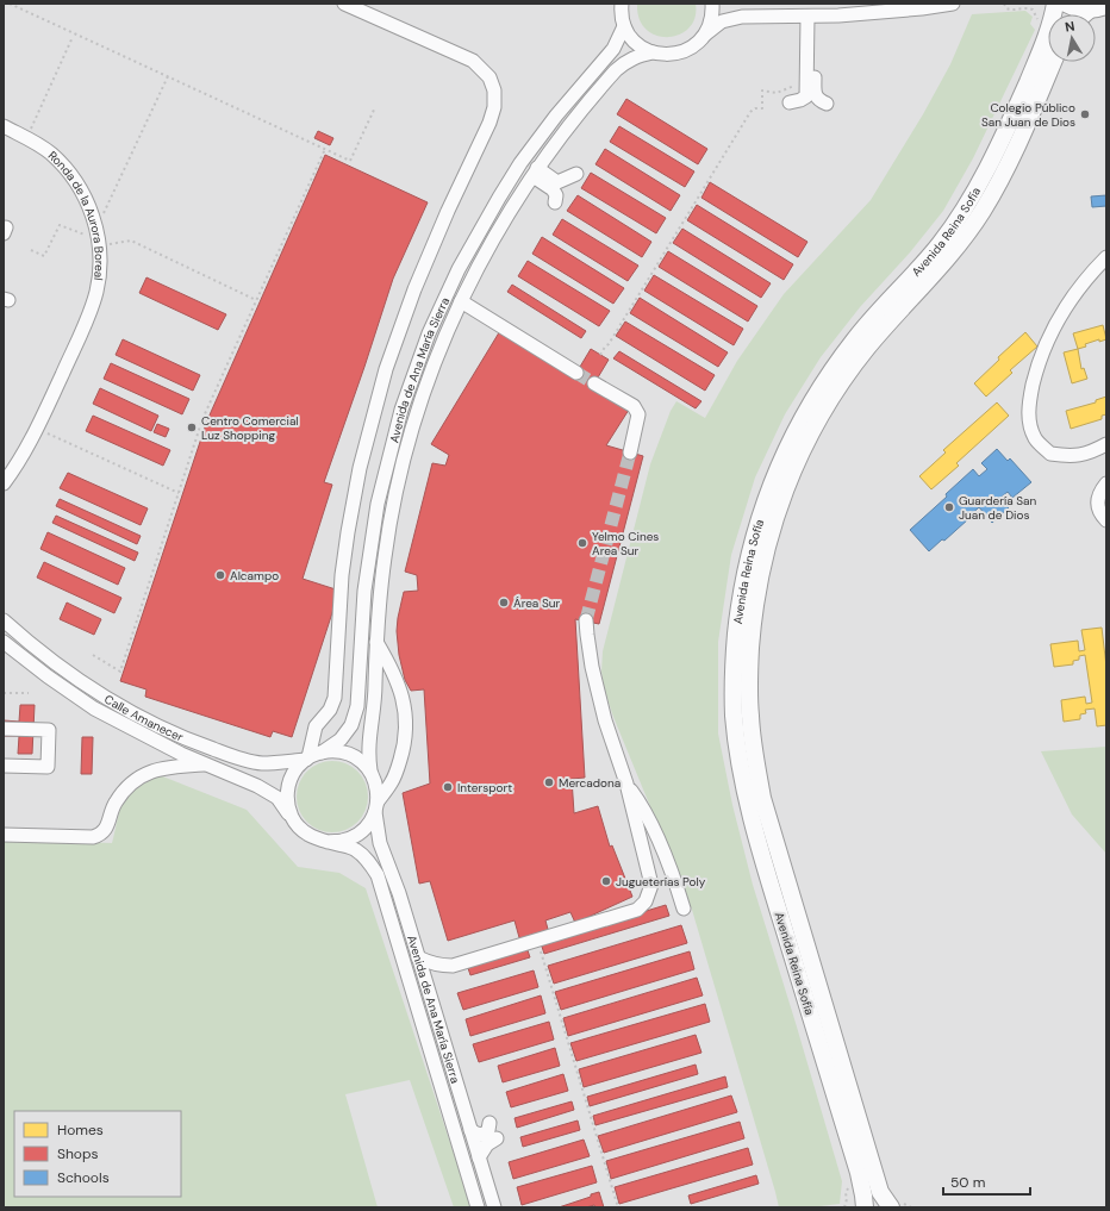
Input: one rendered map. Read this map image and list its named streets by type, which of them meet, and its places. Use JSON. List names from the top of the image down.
{
  "streets": {
    "main road": ["Avenida Reina Sofía"],
    "street": ["Ronda de la Aurora Boreal", "Avenida de Ana María Sierra", "Calle Amanecer"]
  },
  "crossings": [
    ["Avenida de Ana María Sierra", "Calle Amanecer"]
  ],
  "places": [
    "Colegio Público San Juan de Dios",
    "Centro Comercial Luz Shopping",
    "Guardería San Juan de Dios",
    "Yelmo Cines Area Sur",
    "Alcampo",
    "Área Sur",
    "Mercadona",
    "Intersport",
    "Jugueterías Poly"
  ],
  "legend": ["Homes", "Shops", "Schools"],
  "scale_bar": "50 m",
  "north": "top"
}
